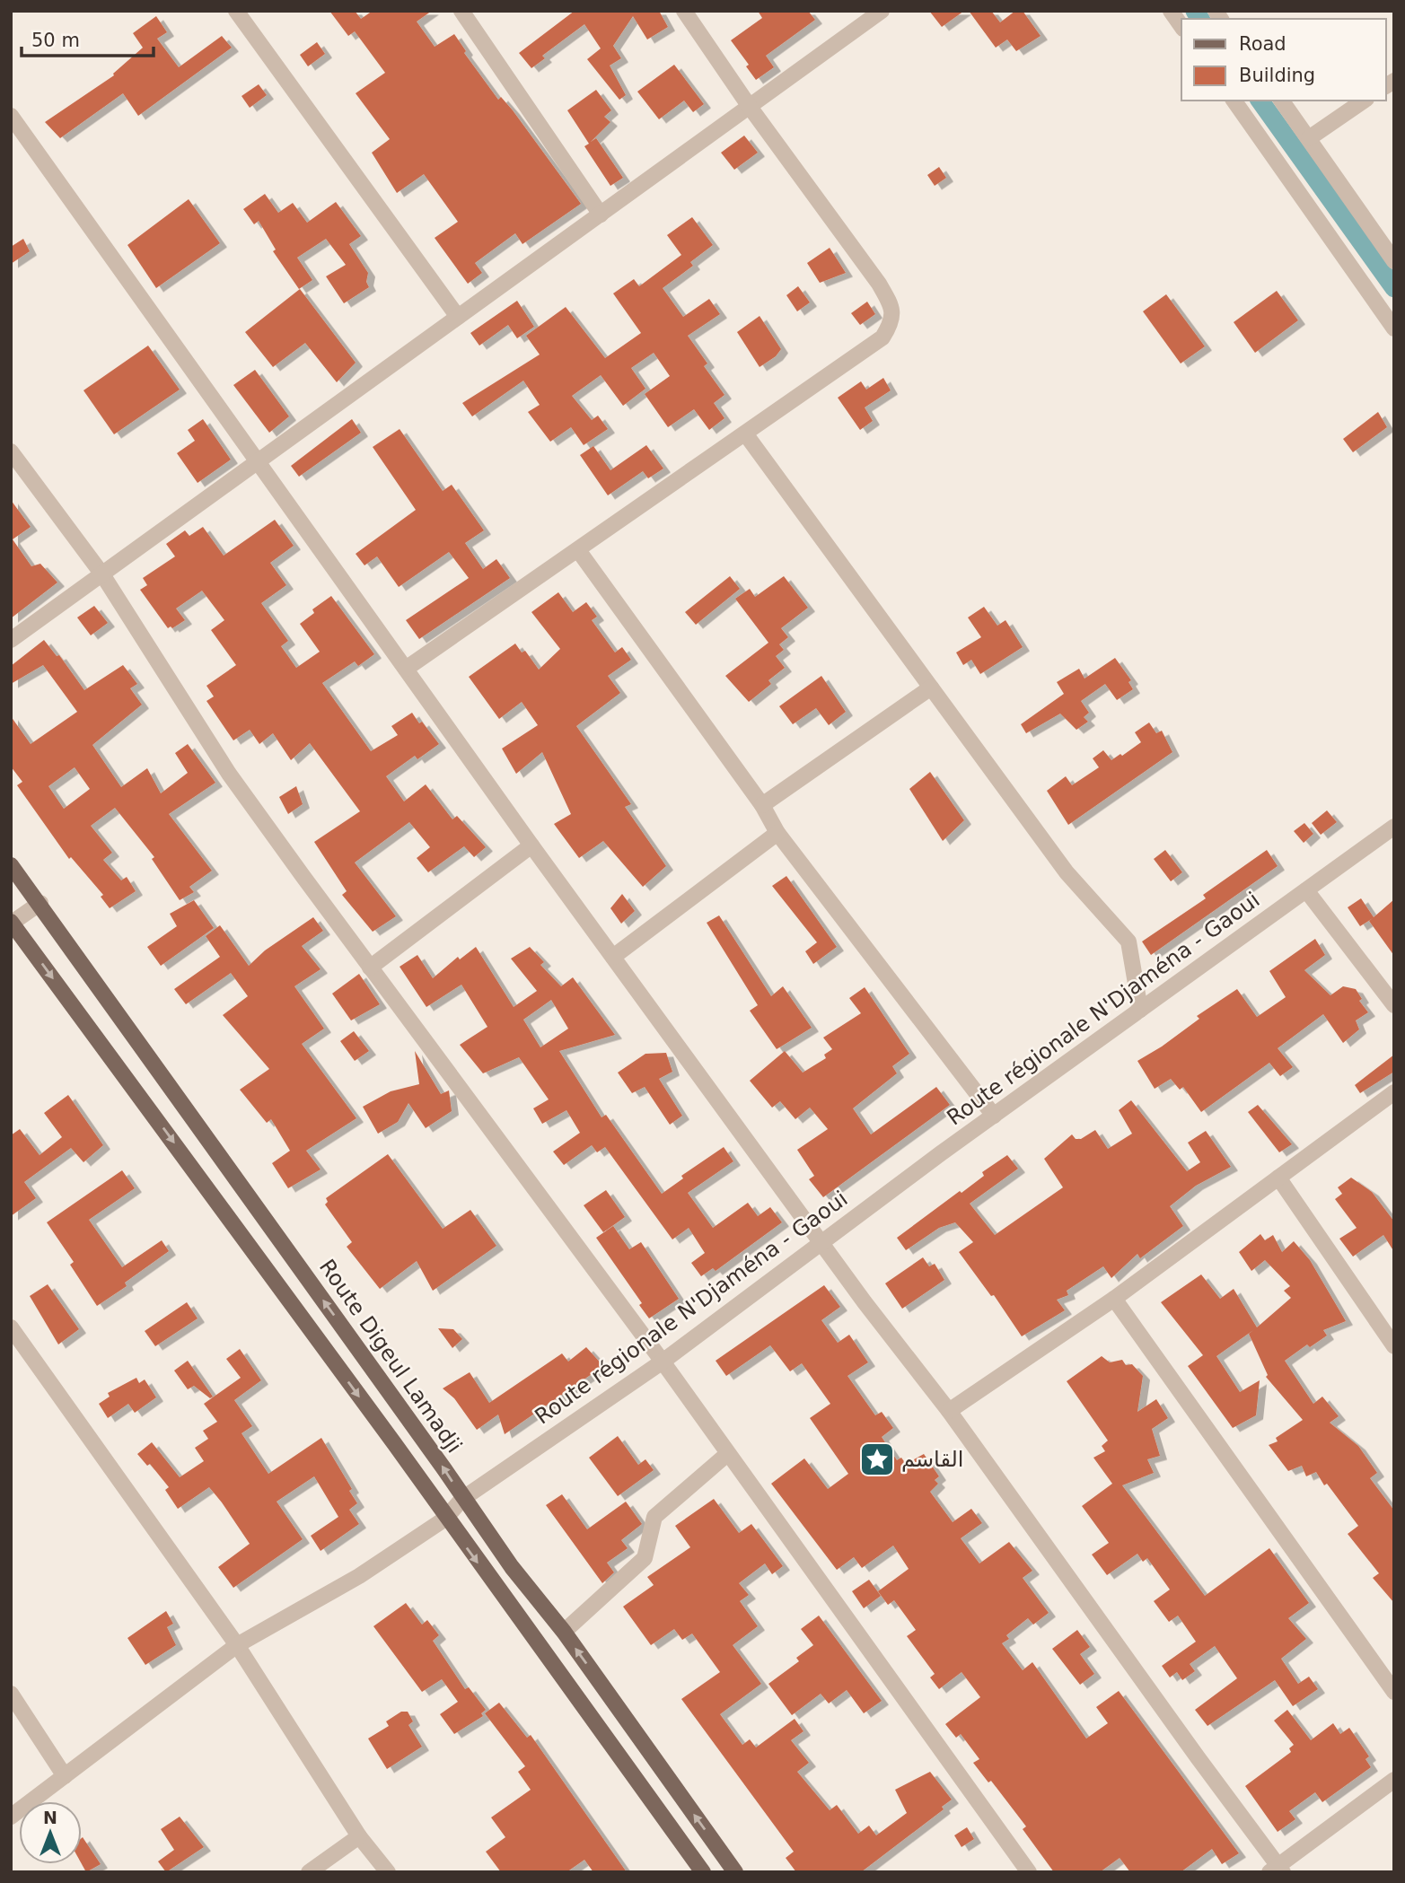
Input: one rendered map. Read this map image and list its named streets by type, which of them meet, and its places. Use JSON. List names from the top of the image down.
{
  "streets": {
    "main road": ["Route Digeul Lamadji"],
    "street": ["Route régionale N'Djaména - Gaoui"]
  },
  "crossings": [
    ["Route régionale N'Djaména - Gaoui", "Route Digeul Lamadji"]
  ],
  "places": {
    "place": ["القاسم"]
  },
  "legend": ["Road", "Building"],
  "scale_bar": "50 m",
  "north": "top"
}
